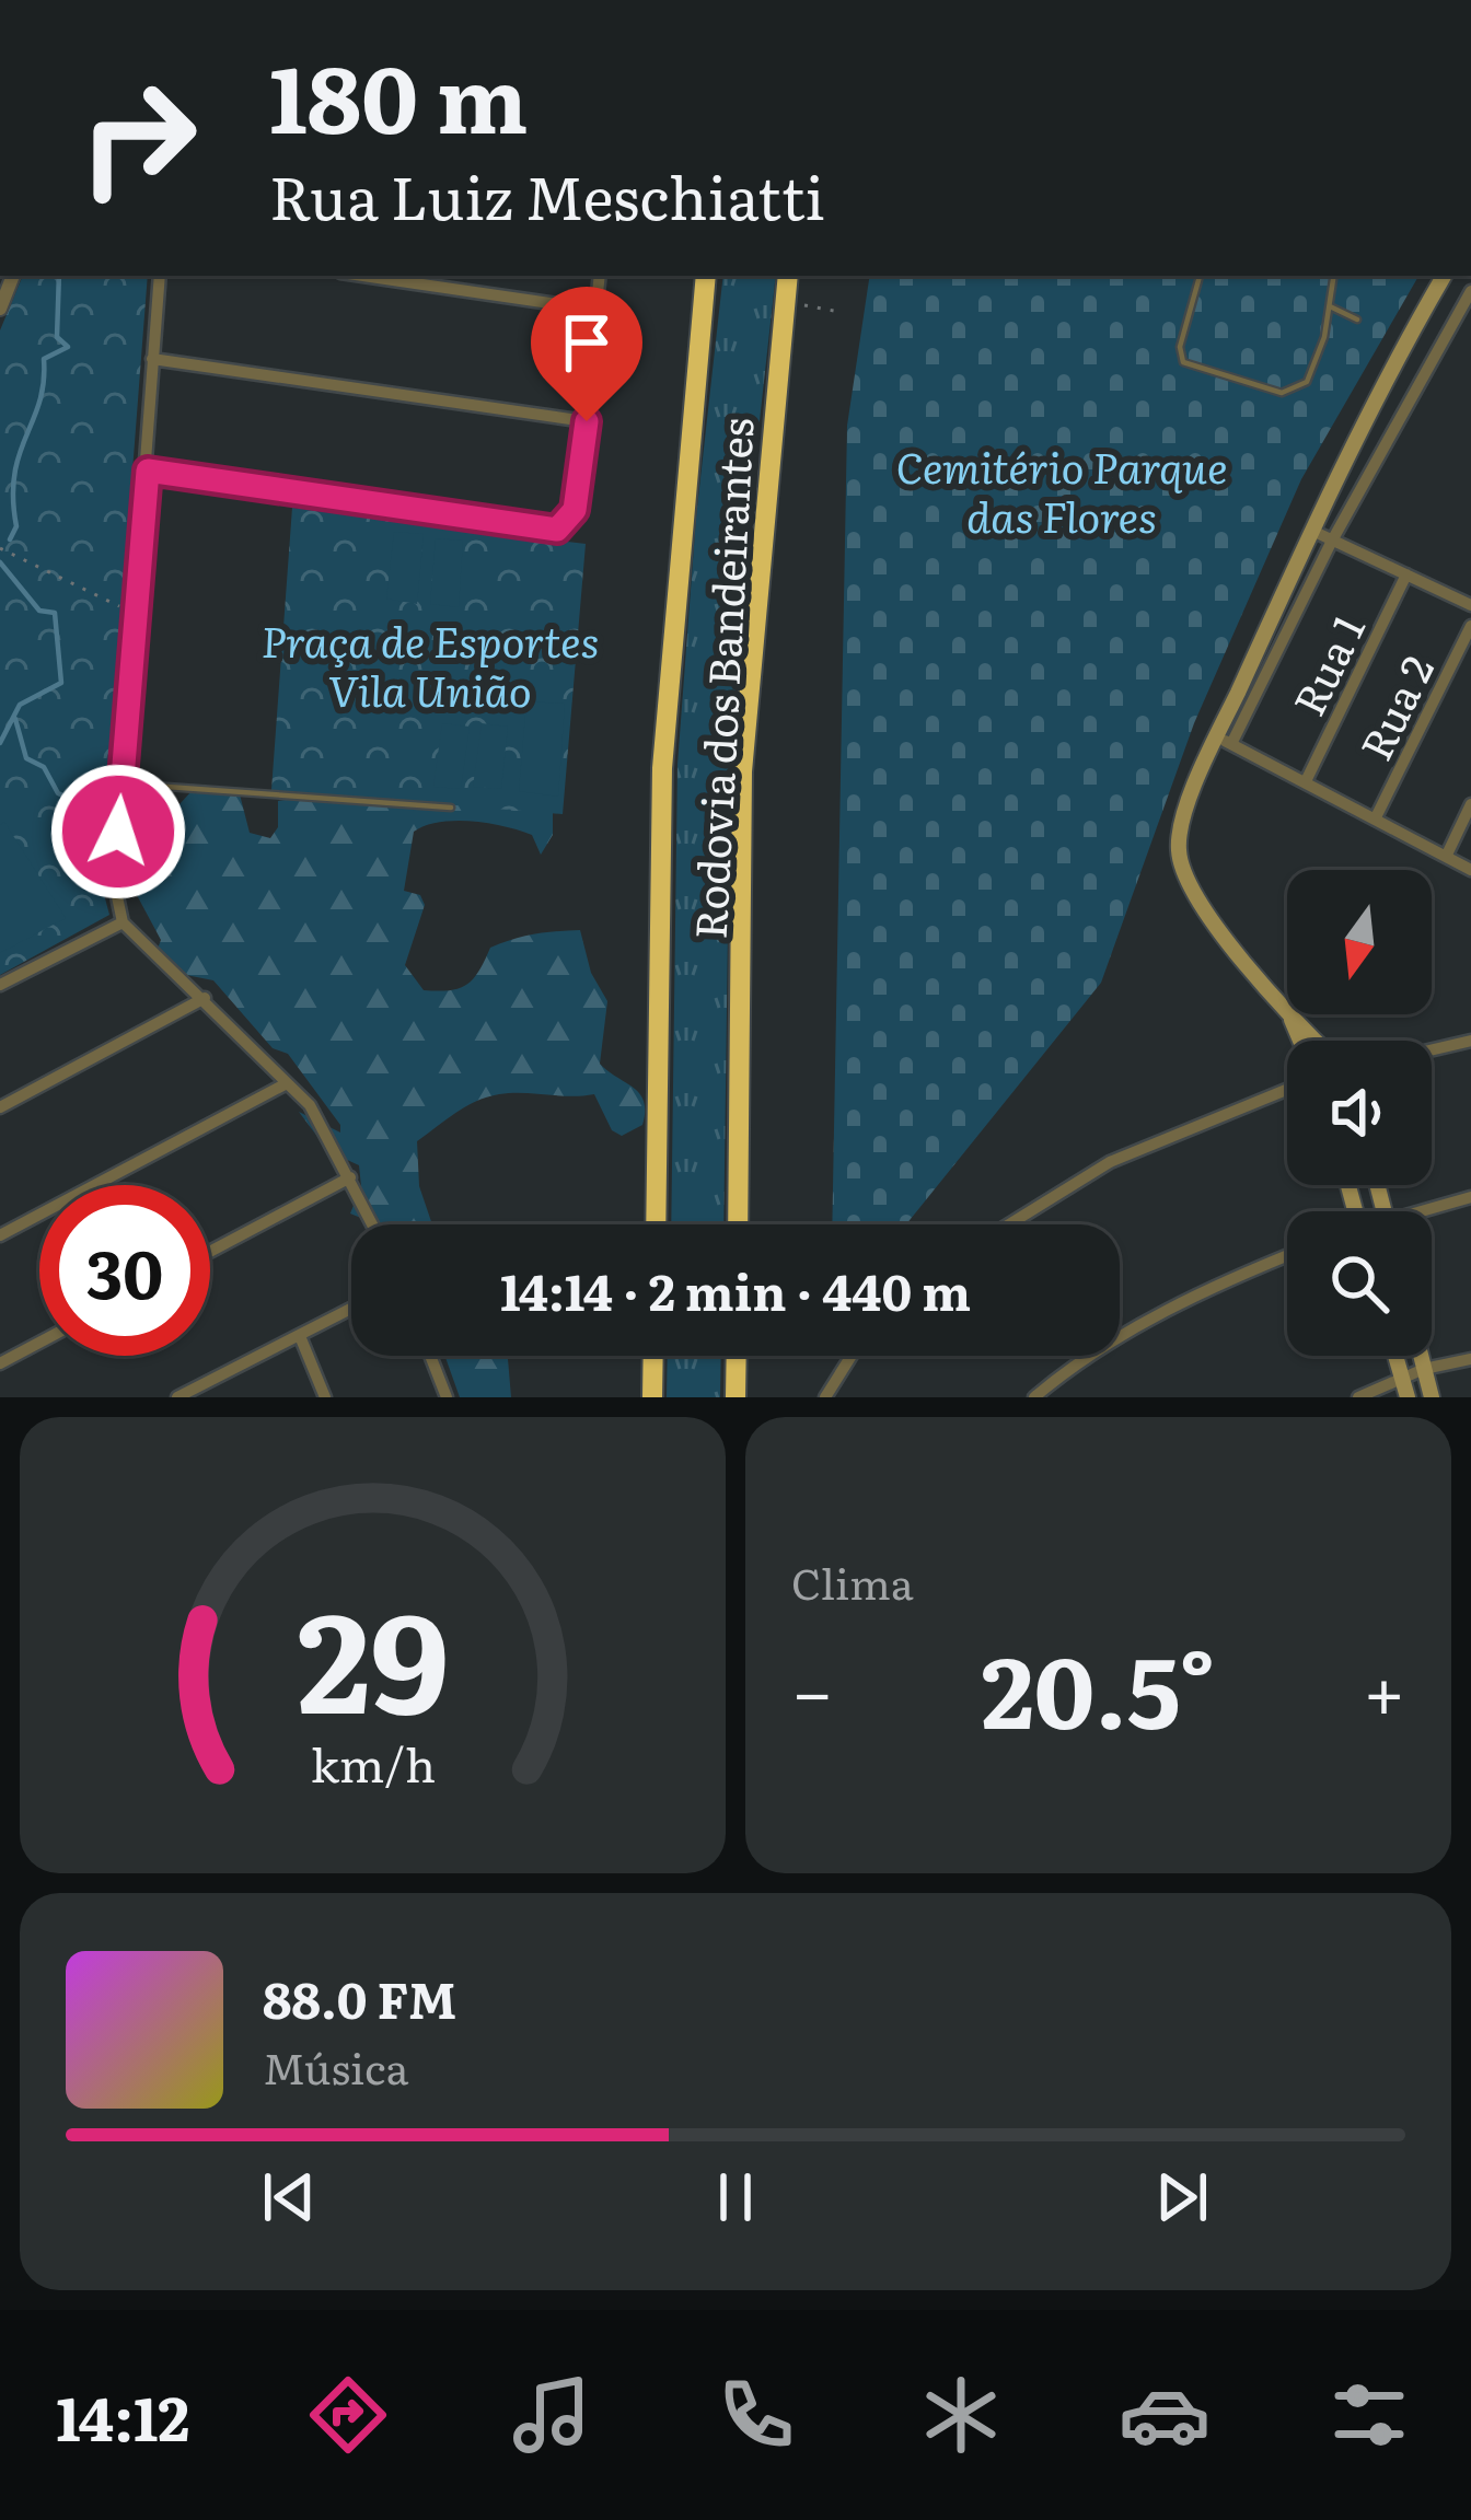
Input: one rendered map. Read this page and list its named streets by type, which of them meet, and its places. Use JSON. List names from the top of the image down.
{
  "streets": {
    "highway": ["Rodovia dos Bandeirantes"],
    "street": ["Rua 1", "Rua 2"]
  },
  "parks": ["Cemitério Parque das Flores", "Praça de Esportes Vila União"],
  "north": "bottom",
  "page": {
    "turn": ["180 m", "Rua Luiz Meschiatti"],
    "limit": "30",
    "trip": "14:14 · 2 min · 440 m",
    "tile": "Clima",
    "heat": ["−", "20.5°", "+"],
    "song": ["88.0 FM", "Música"],
    "tabs": "14:12",
    "gauge": ["29", "km/h"]
  }
}
